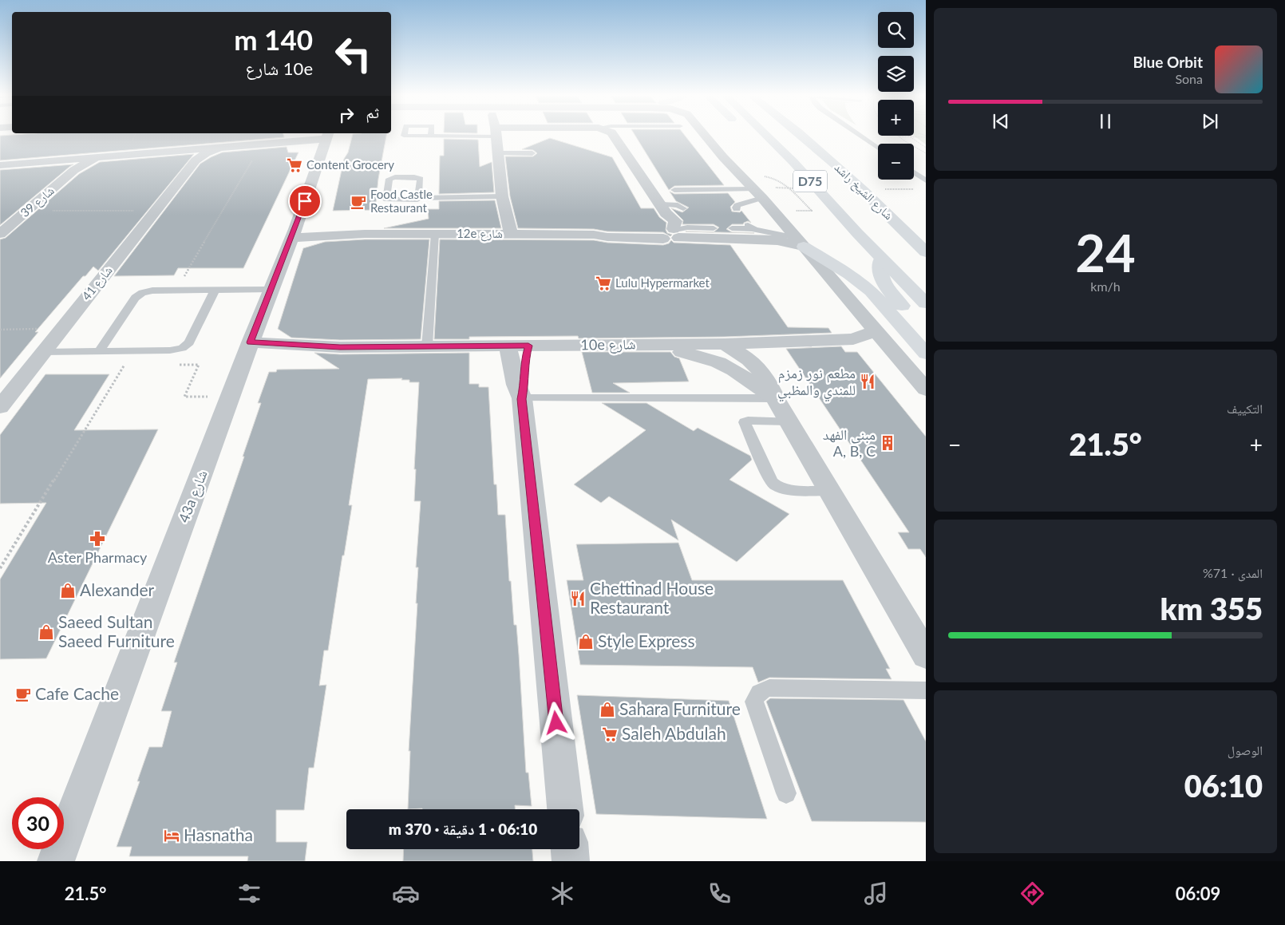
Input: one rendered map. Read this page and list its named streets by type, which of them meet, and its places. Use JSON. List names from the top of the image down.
{
  "streets": {
    "main road": ["D75", "شارع الشيخ راشد"],
    "street": [
      "شارع 39",
      "12e شارع",
      "شارع 41",
      "10e شارع",
      "43a شارع"
    ]
  },
  "crossings": [
    ["12e شارع", "43a شارع"],
    ["10e شارع", "43a شارع"]
  ],
  "places": {
    "supermarket": ["Content Grocery", "Lulu Hypermarket", "Saleh Abdulah"],
    "cafe": ["Food Castle Restaurant", "Cafe Cache"],
    "restaurant": ["مطعم نور زمزم للمندي والمظبي", "Chettinad House Restaurant"],
    "building": ["مبنى الفهد A, B, C"],
    "pharmacy": ["Aster Pharmacy"],
    "shop": [
      "Alexander",
      "Saeed Sultan Saeed Furniture",
      "Style Express",
      "Sahara Furniture"
    ],
    "hotel": ["Hasnatha"]
  },
  "page": {
    "map_buttons": ["+", "−"],
    "turn": ["140 m", "10e شارع"],
    "song": ["Blue Orbit", "Sona"],
    "then": "ثم",
    "tile": [
      ["24", "km/h"],
      "التكييف",
      ["المدى · 71%", "355 km"],
      ["الوصول", "06:10"]
    ],
    "heat": ["−", "21.5°", "+"],
    "limit": "30",
    "trip": "06:10 · 1 دقيقة · 370 m",
    "tabs": ["06:09", "21.5°"]
  }
}
